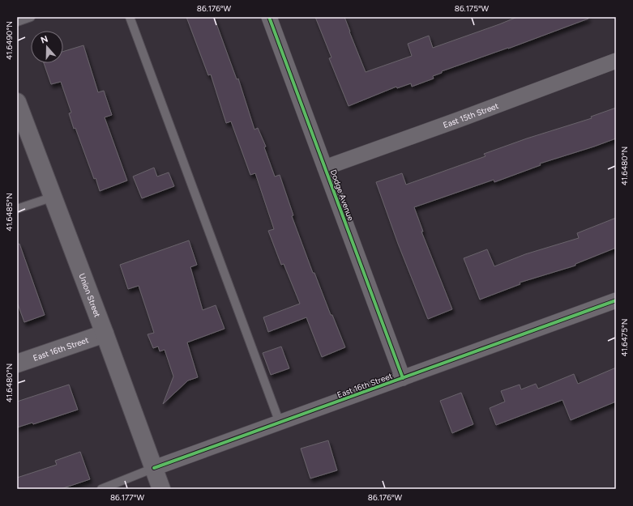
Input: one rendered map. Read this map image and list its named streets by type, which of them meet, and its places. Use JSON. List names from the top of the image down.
{
  "streets": {
    "main road": ["Union Street", "East 16th Street"],
    "street": ["East 15th Street", "Dodge Avenue"]
  },
  "crossings": [
    ["East 15th Street", "Dodge Avenue"],
    ["Dodge Avenue", "East 16th Street"],
    ["Union Street", "East 16th Street"]
  ],
  "north": "top",
  "coordinates": [
    "86.176°W",
    "86.175°W",
    "41.6490°N",
    "41.6480°N",
    "41.6485°N",
    "41.6475°N",
    "86.177°W"
  ]
}
